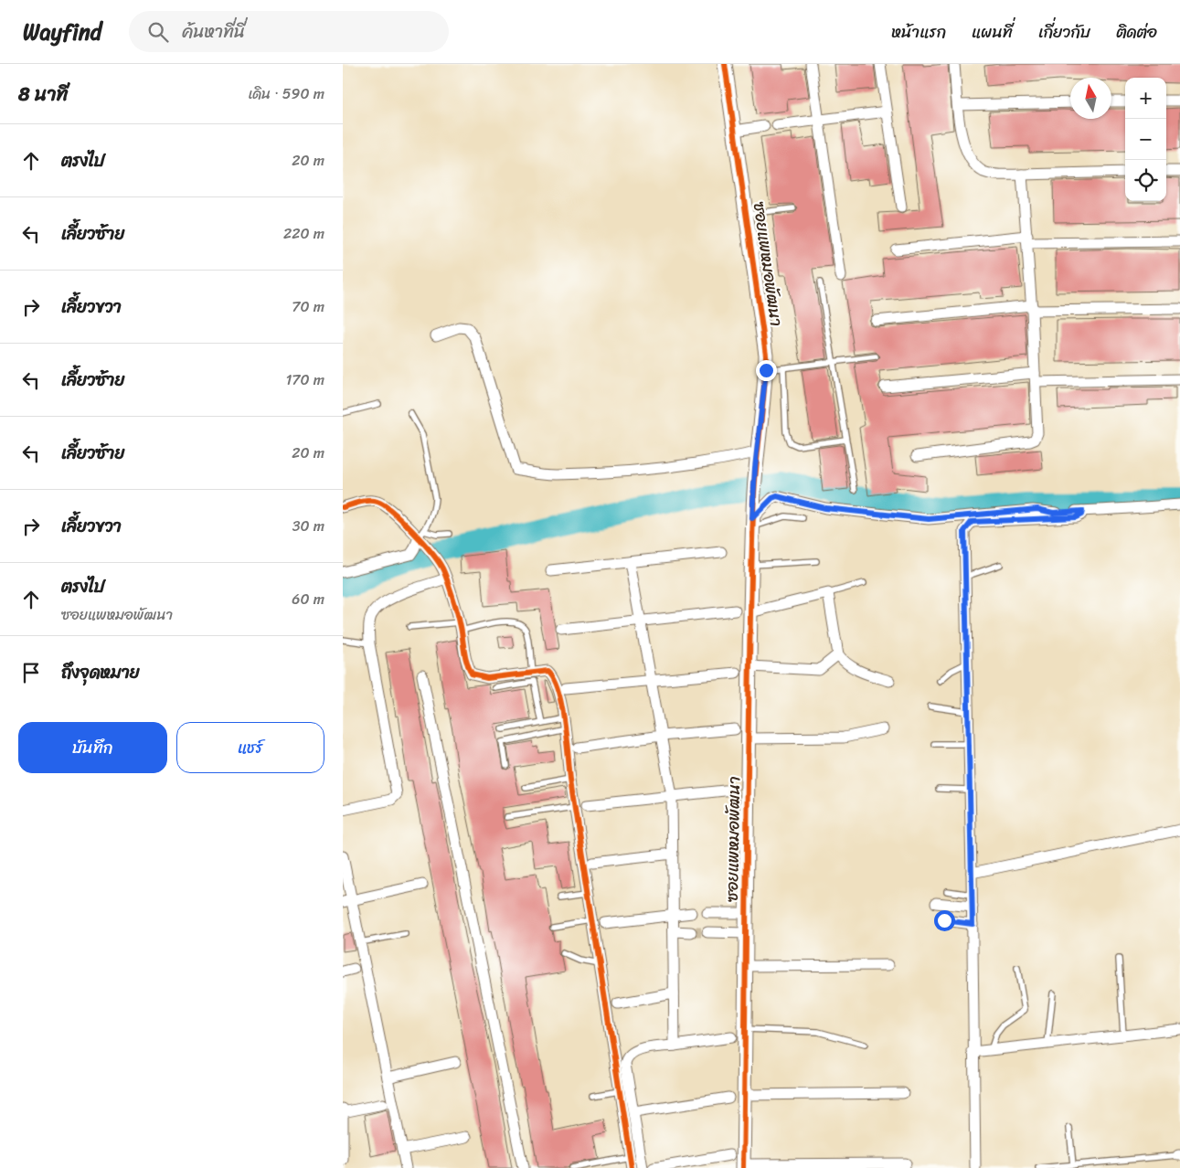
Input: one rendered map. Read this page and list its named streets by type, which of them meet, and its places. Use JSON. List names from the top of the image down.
{
  "streets": {
    "street": ["ซอยแพหมอพัฒนา"]
  },
  "north": "top",
  "page": {
    "header": "Wayfind",
    "search": "ค้นหาที่นี่",
    "nav": [
      "หน้าแรก",
      "แผนที่",
      "เกี่ยวกับ",
      "ติดต่อ"
    ],
    "heading": ["8 นาที", "เดิน · 590 m"],
    "map_buttons": ["+", "−"],
    "list": [
      ["ตรงไป", "20 m"],
      ["เลี้ยวซ้าย", "220 m"],
      ["เลี้ยวขวา", "70 m"],
      ["เลี้ยวซ้าย", "170 m"],
      ["เลี้ยวซ้าย", "20 m"],
      ["เลี้ยวขวา", "30 m"],
      ["ตรงไป", "ซอยแพหมอพัฒนา", "60 m"],
      "ถึงจุดหมาย"
    ],
    "buttons": ["บันทึก", "แชร์"]
  }
}
